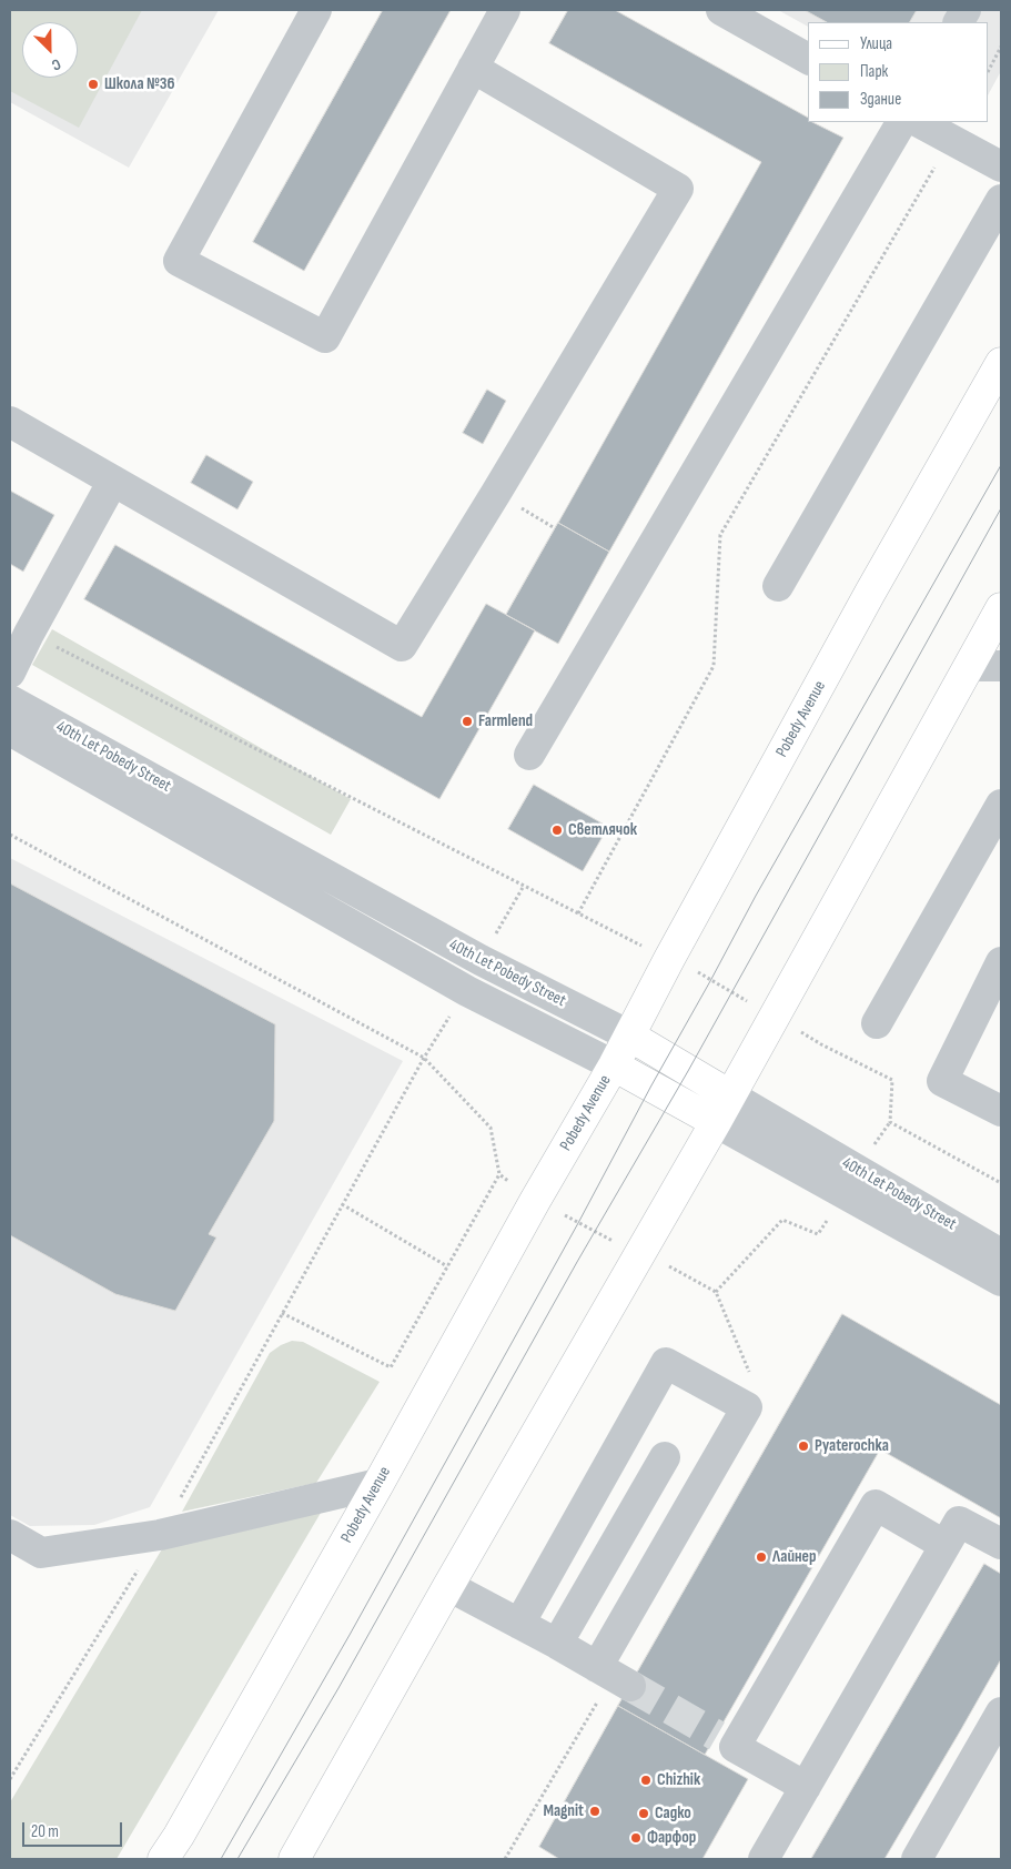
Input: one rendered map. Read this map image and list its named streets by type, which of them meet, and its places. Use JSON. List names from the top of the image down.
{
  "streets": {
    "main road": ["Pobedy Avenue", "40th Let Pobedy Street"]
  },
  "crossings": [
    ["Pobedy Avenue", "40th Let Pobedy Street"]
  ],
  "places": [
    "Школа №36",
    "Farmlend",
    "Светлячок",
    "Pyaterochka",
    "Лайнер",
    "Chizhik",
    "Magnit",
    "Садко",
    "Фарфор"
  ],
  "legend": ["Улица", "Парк", "Здание"],
  "scale_bar": "20 m",
  "north": "bottom right"
}
